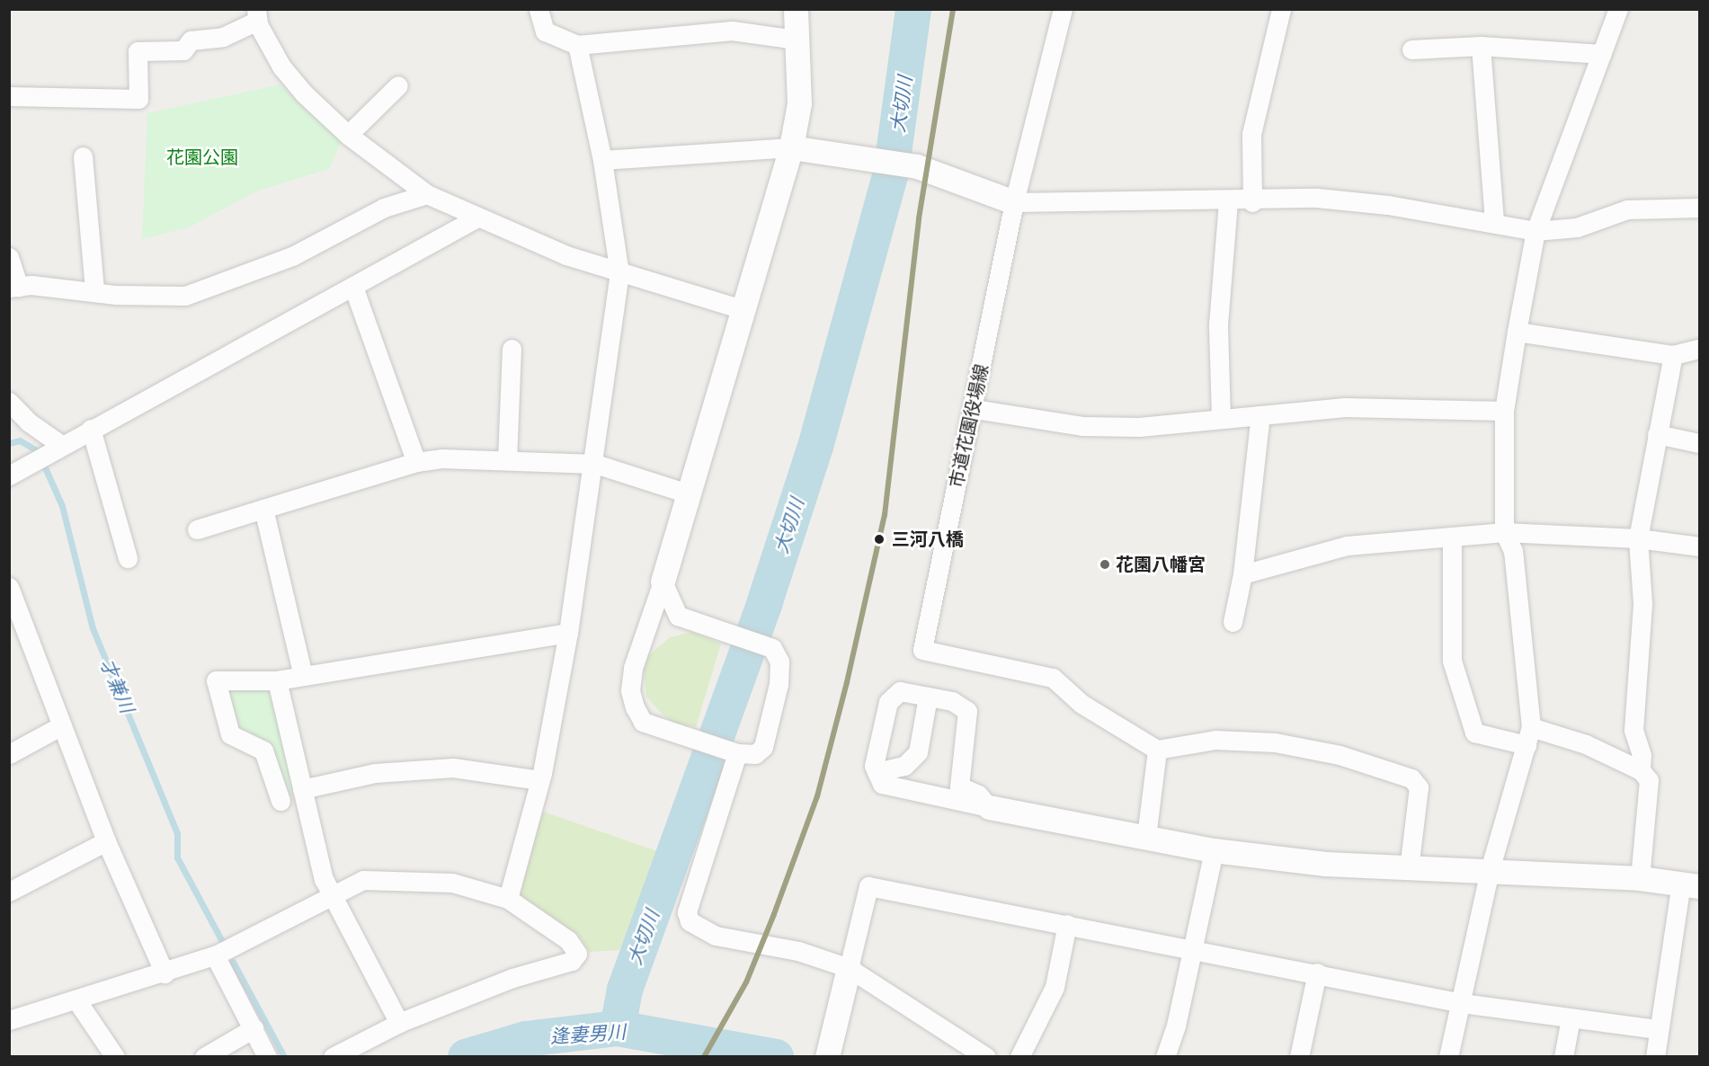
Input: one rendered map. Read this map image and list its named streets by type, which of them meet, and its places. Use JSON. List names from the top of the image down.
{
  "streets": {
    "street": ["市道花園役場線"]
  },
  "water": ["大切川", "才兼川", "逢妻男川"],
  "parks": ["花園公園"],
  "places": ["三河八橋", "花園八幡宮"]
}
